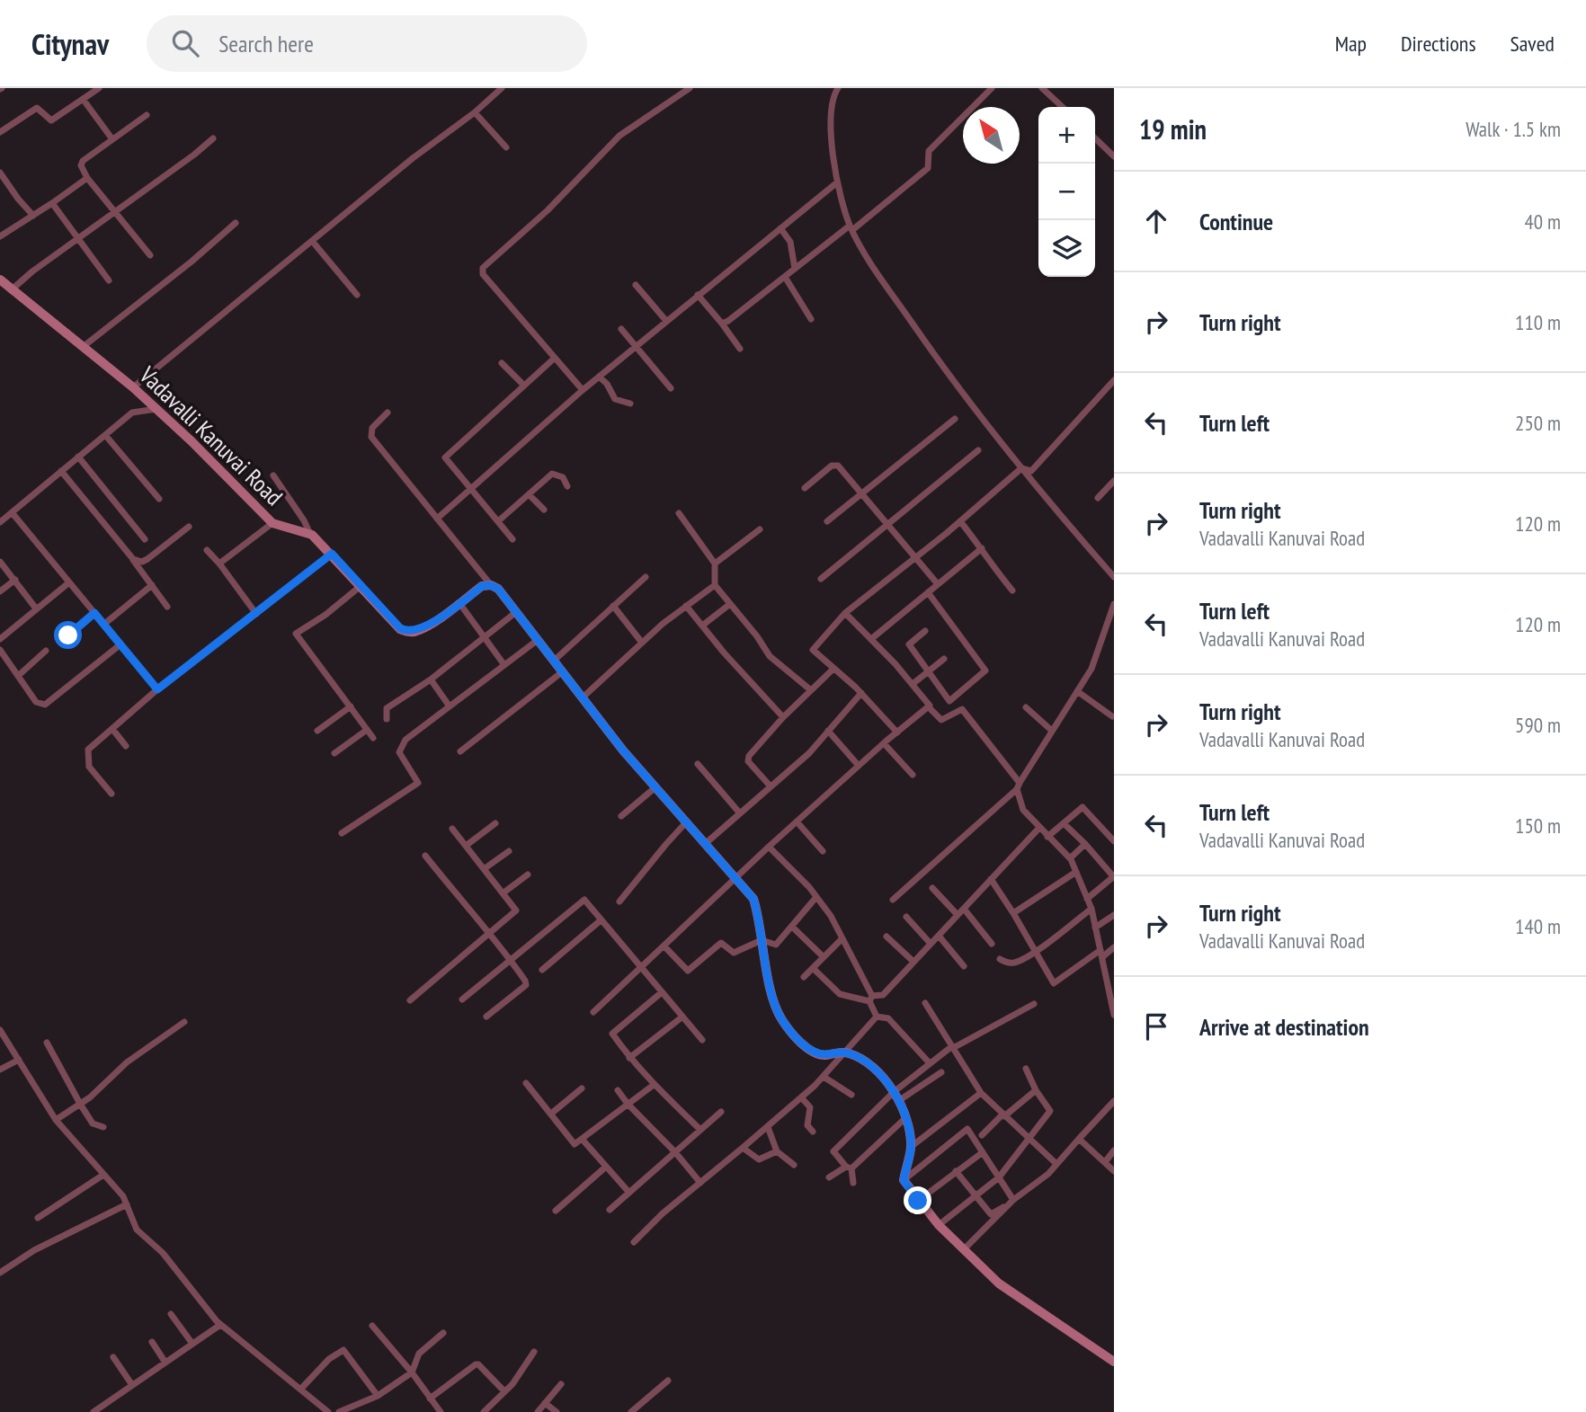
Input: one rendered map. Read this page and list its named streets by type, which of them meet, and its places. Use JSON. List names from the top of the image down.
{
  "streets": {
    "street": ["Vadavalli Kanuvai Road"]
  },
  "north": "top left",
  "page": {
    "header": "Citynav",
    "search": "Search here",
    "nav": ["Map", "Directions", "Saved"],
    "heading": ["19 min", "Walk · 1.5 km"],
    "map_buttons": ["+", "−"],
    "list": [
      ["Continue", "40 m"],
      ["Turn right", "110 m"],
      ["Turn left", "250 m"],
      ["Turn right", "Vadavalli Kanuvai Road", "120 m"],
      ["Turn left", "Vadavalli Kanuvai Road", "120 m"],
      ["Turn right", "Vadavalli Kanuvai Road", "590 m"],
      ["Turn left", "Vadavalli Kanuvai Road", "150 m"],
      ["Turn right", "Vadavalli Kanuvai Road", "140 m"],
      "Arrive at destination"
    ]
  }
}
